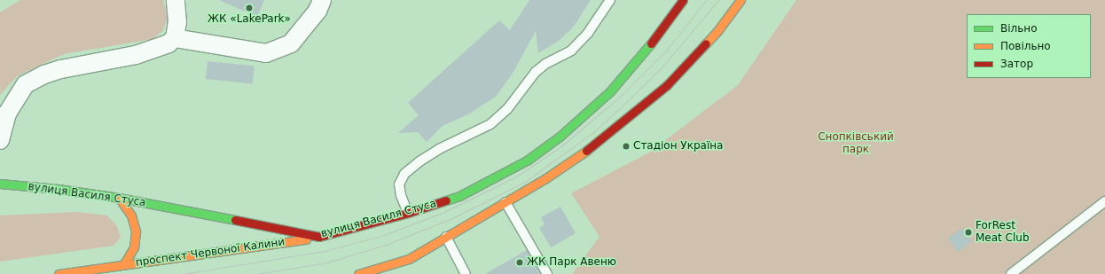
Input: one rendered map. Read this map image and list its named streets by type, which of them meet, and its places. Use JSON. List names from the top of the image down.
{
  "streets": {
    "main road": ["вулиця Василя Стуса", "проспект Червоної Калини"]
  },
  "crossings": [
    ["вулиця Василя Стуса", "проспект Червоної Калини"]
  ],
  "parks": ["Снопківський парк"],
  "places": [
    "ЖК «LakePark»",
    "Стадіон Україна",
    "ForRest Meat Club",
    "ЖК Парк Авеню"
  ],
  "legend": ["Вільно", "Повільно", "Затор"]
}
